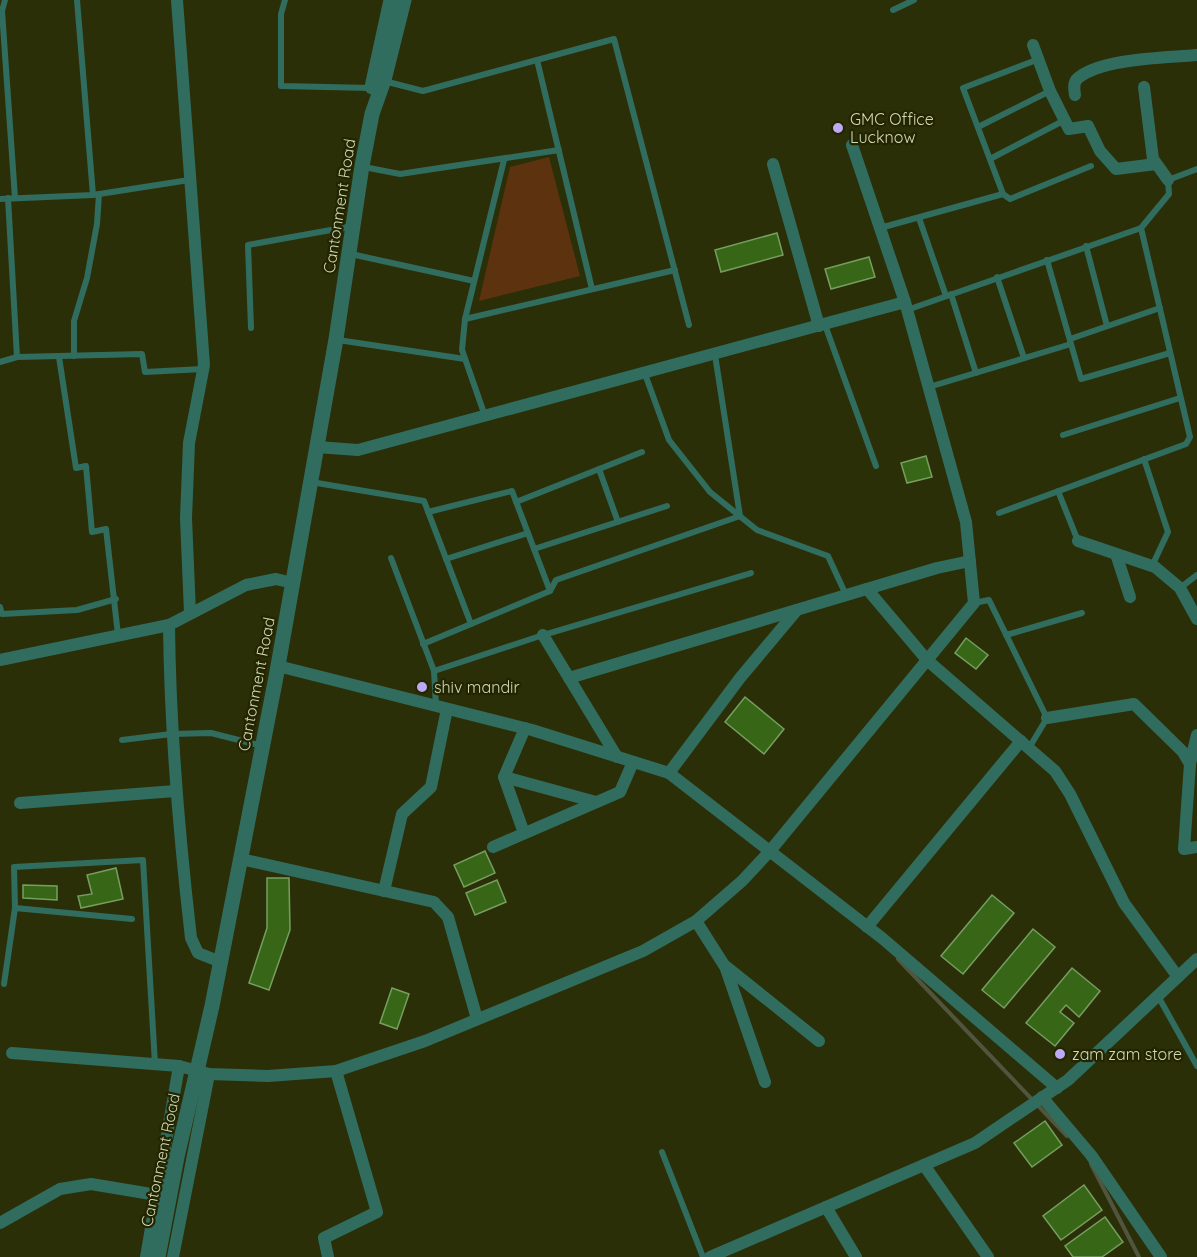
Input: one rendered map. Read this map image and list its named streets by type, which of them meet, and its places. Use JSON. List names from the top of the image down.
{
  "streets": {
    "street": ["Cantonment Road"]
  },
  "places": ["GMC Office Lucknow", "shiv mandir", "zam zam store"]
}
